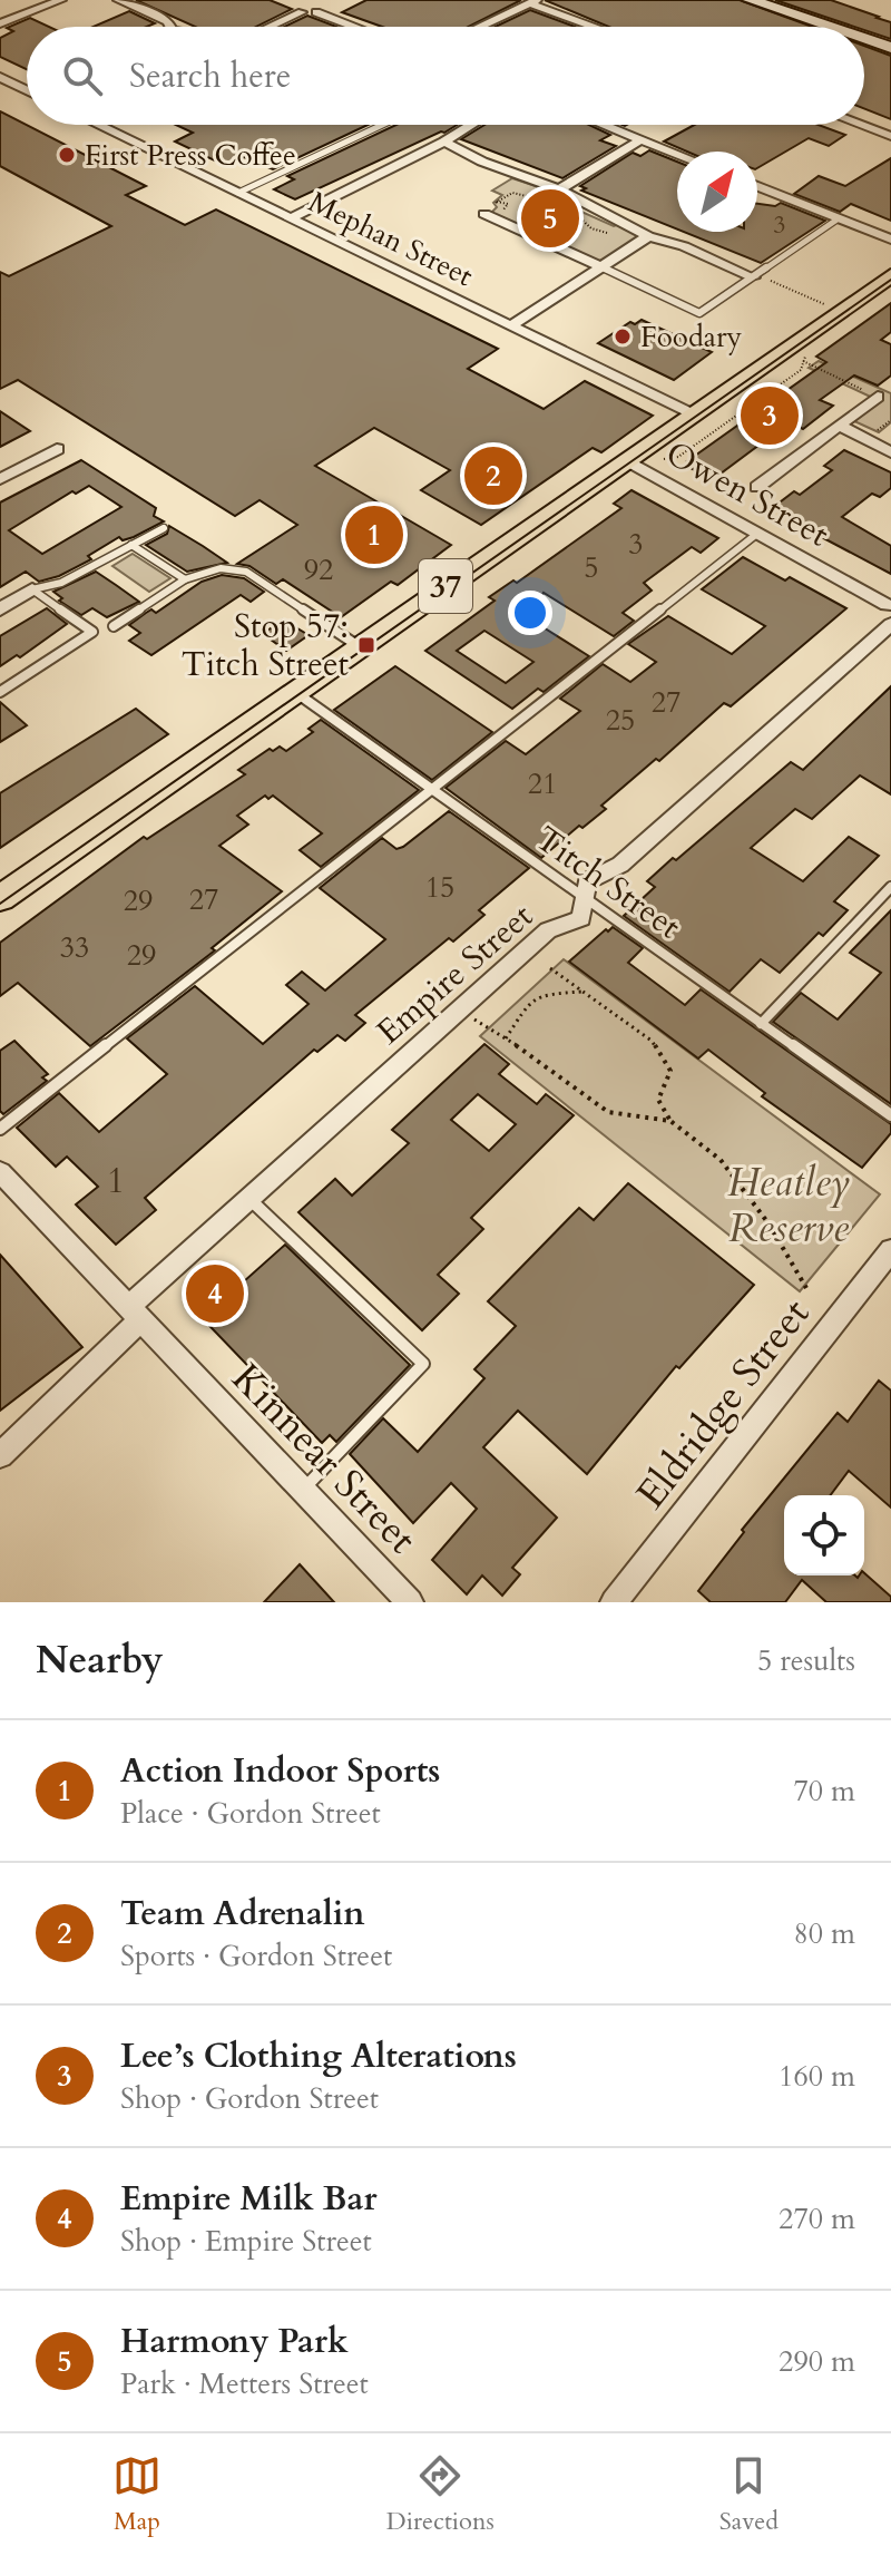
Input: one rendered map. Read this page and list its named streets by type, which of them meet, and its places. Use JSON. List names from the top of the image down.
{
  "streets": {
    "main road": ["37"],
    "street": [
      "Mephan Street",
      "Owen Street",
      "Empire Street",
      "Eldridge Street",
      "Kinnear Street"
    ],
    "lane": ["Titch Street"]
  },
  "crossings": [
    ["Mephan Street", "37"],
    ["Owen Street", "37"],
    ["Owen Street", "Empire Street"],
    ["37", "Titch Street"],
    ["Titch Street", "Empire Street"],
    ["Empire Street", "Kinnear Street"]
  ],
  "parks": ["Heatley Reserve"],
  "places": {
    "other": ["First Press Coffee", "Foodary"],
    "transit": ["Stop 57: Titch Street"]
  },
  "house_numbers": [
    "3",
    "3",
    "5",
    "92",
    "27",
    "25",
    "21",
    "15",
    "27",
    "29",
    "33",
    "29",
    "1"
  ],
  "north": "top right",
  "page": {
    "search": "Search here",
    "pins": [
      "5",
      "3",
      "2",
      "1",
      "4"
    ],
    "heading": ["Nearby", "5 results"],
    "list": [
      {
        "mark": "1",
        "name": "Action Indoor Sports",
        "note": "Place · Gordon Street",
        "value": "70 m"
      },
      {
        "mark": "2",
        "name": "Team Adrenalin",
        "note": "Sports · Gordon Street",
        "value": "80 m"
      },
      {
        "mark": "3",
        "name": "Lee’s Clothing Alterations",
        "note": "Shop · Gordon Street",
        "value": "160 m"
      },
      {
        "mark": "4",
        "name": "Empire Milk Bar",
        "note": "Shop · Empire Street",
        "value": "270 m"
      },
      {
        "mark": "5",
        "name": "Harmony Park",
        "note": "Park · Metters Street",
        "value": "290 m"
      }
    ],
    "nav": ["Map", "Directions", "Saved"]
  }
}
